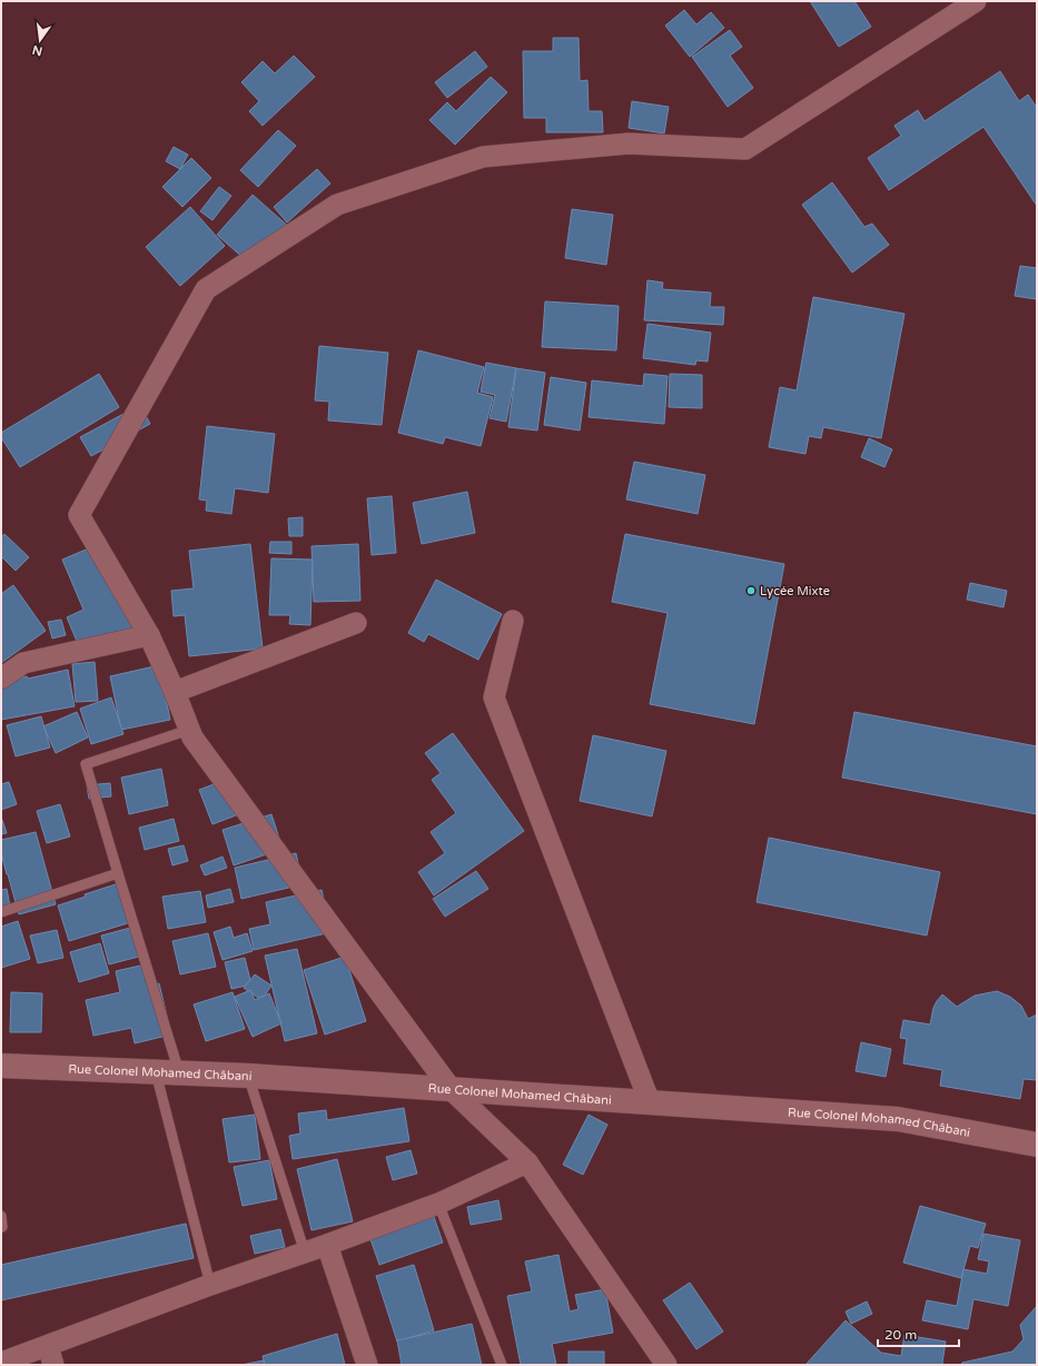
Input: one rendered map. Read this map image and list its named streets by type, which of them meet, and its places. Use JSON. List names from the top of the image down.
{
  "streets": {
    "main road": ["Rue Colonel Mohamed Châbani"]
  },
  "places": ["Lycée Mixte"],
  "scale_bar": "20 m",
  "north": "bottom"
}
